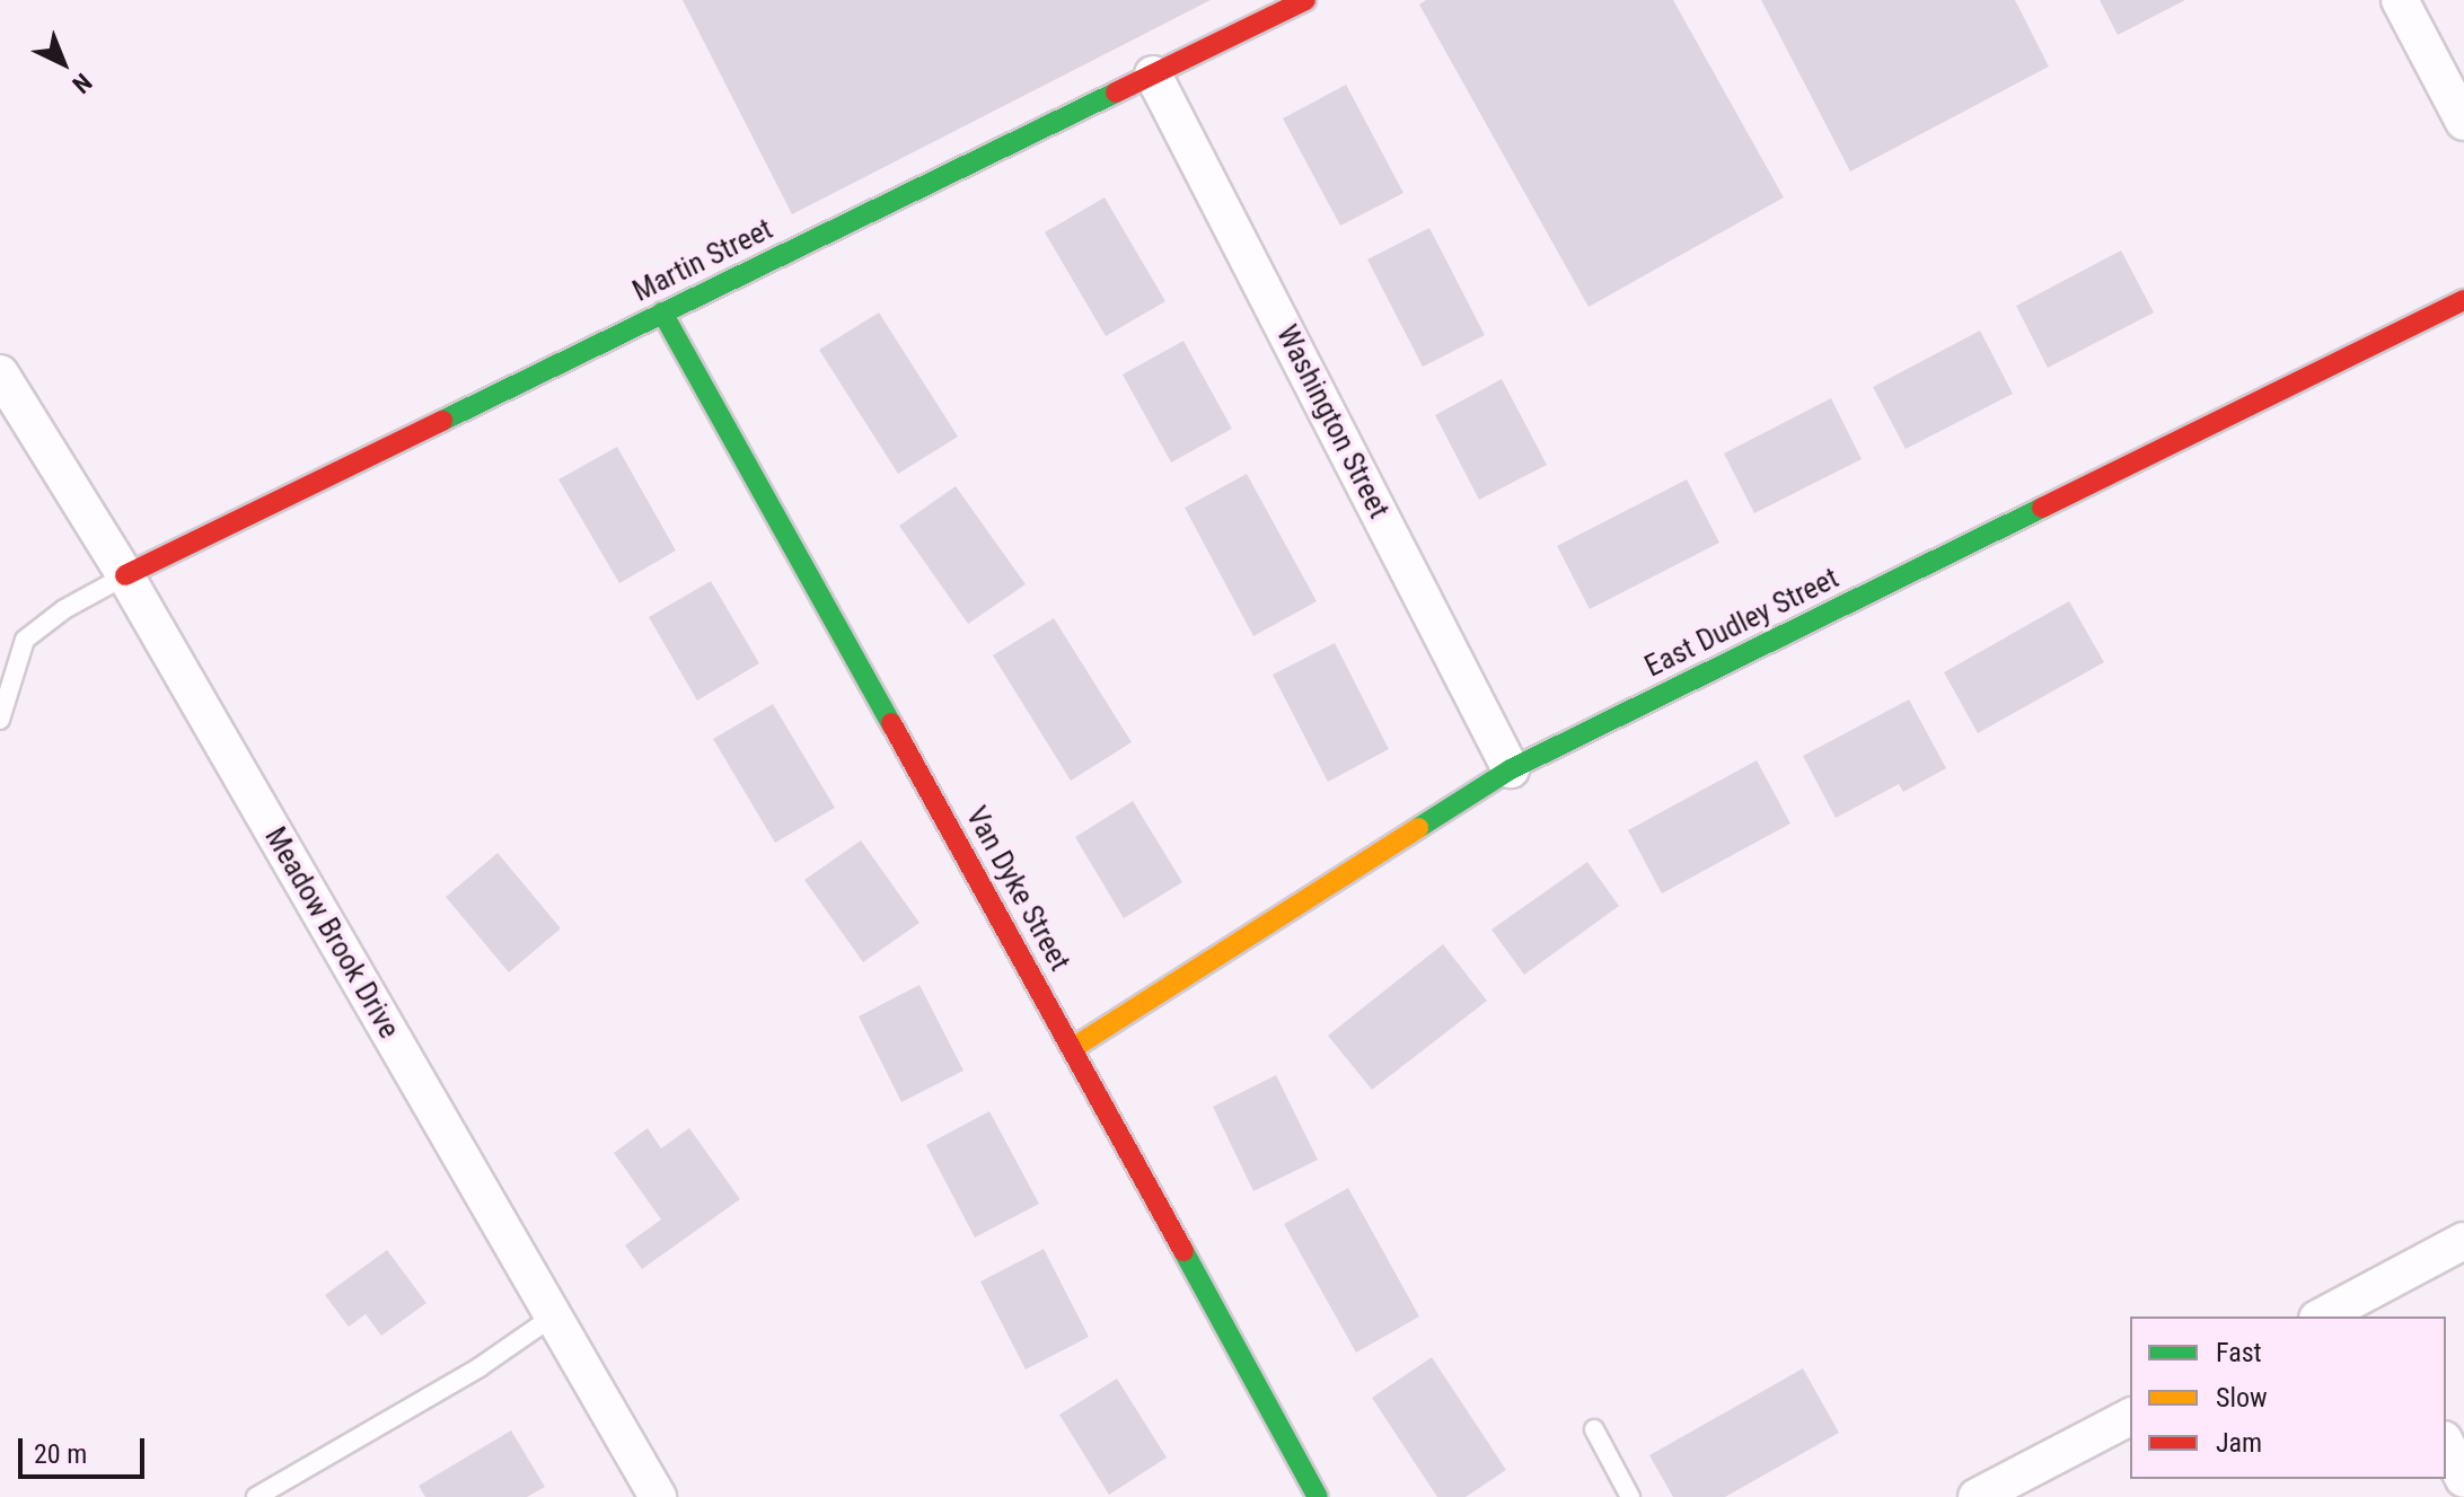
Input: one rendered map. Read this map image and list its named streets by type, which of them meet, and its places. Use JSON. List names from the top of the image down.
{
  "streets": {
    "street": [
      "Martin Street",
      "Washington Street",
      "East Dudley Street",
      "Van Dyke Street",
      "Meadow Brook Drive"
    ]
  },
  "crossings": [
    ["Martin Street", "Washington Street"],
    ["Martin Street", "Van Dyke Street"],
    ["Martin Street", "Meadow Brook Drive"],
    ["Washington Street", "East Dudley Street"],
    ["East Dudley Street", "Van Dyke Street"]
  ],
  "legend": ["Fast", "Slow", "Jam"],
  "scale_bar": "20 m",
  "north": "bottom right"
}
